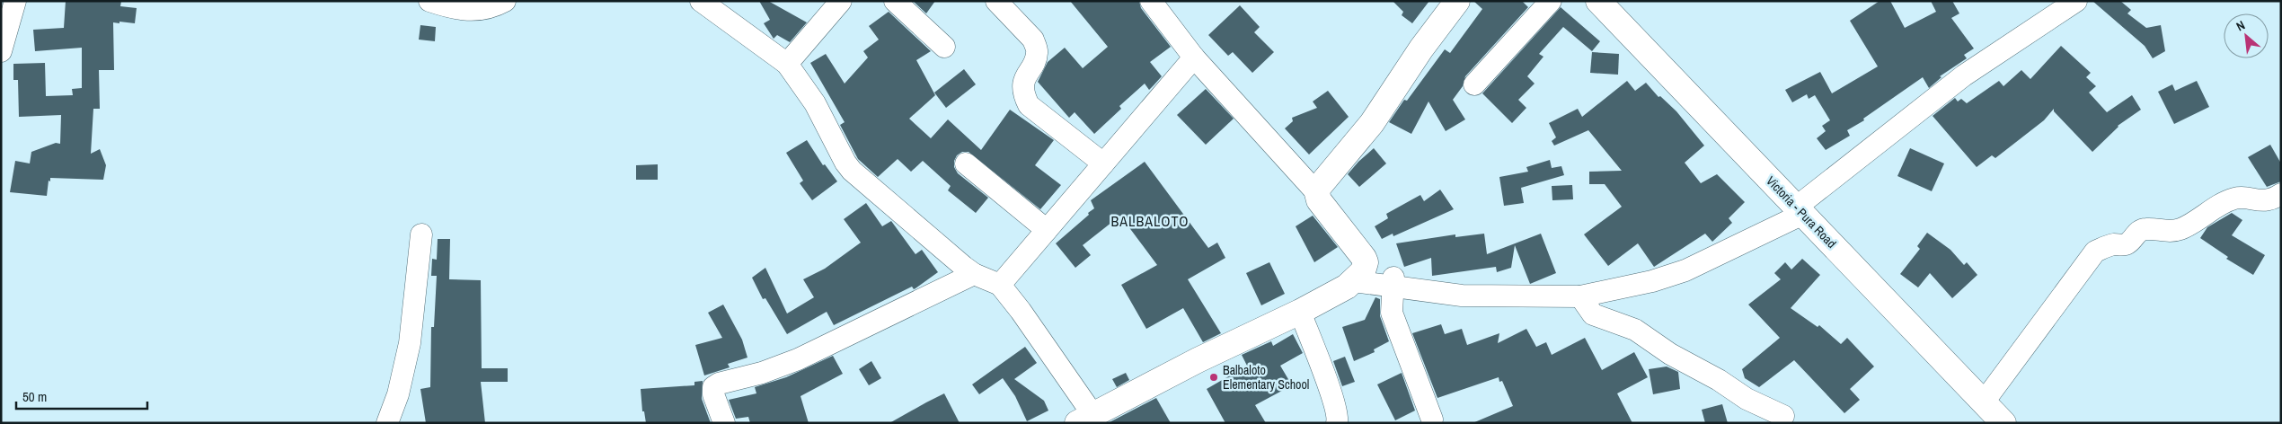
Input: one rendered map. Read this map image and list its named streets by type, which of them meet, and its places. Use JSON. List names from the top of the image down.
{
  "streets": {
    "street": ["Victoria - Pura Road"]
  },
  "districts": ["BALBALOTO"],
  "places": ["Balbaloto Elementary School"],
  "scale_bar": "50 m",
  "north": "top left"
}
